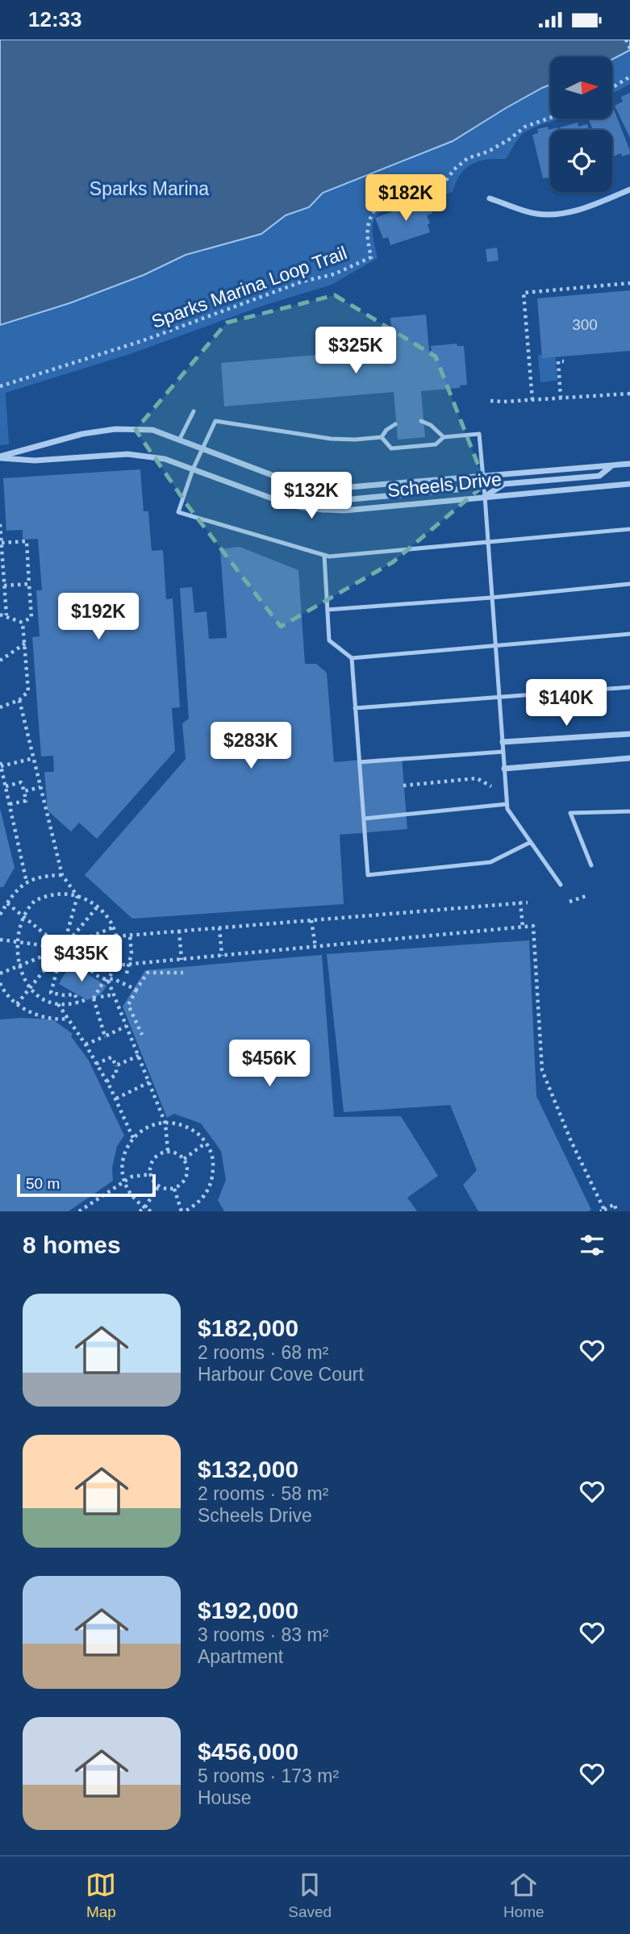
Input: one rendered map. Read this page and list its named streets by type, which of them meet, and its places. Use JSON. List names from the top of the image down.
{
  "streets": {
    "street": ["Scheels Drive"],
    "path": ["Sparks Marina Loop Trail"]
  },
  "parks": ["Sparks Marina"],
  "house_numbers": ["300"],
  "scale_bar": "50 m",
  "north": "right",
  "page": {
    "status": "12:33",
    "price": [
      "$182K",
      "$325K",
      "$132K",
      "$192K",
      "$140K",
      "$283K",
      "$435K",
      "$456K"
    ],
    "scale": "50 m",
    "heading": "8 homes",
    "list": [
      {
        "name": "$182,000",
        "note": "2 rooms · 68 m² · Harbour Cove Court"
      },
      {
        "name": "$132,000",
        "note": "2 rooms · 58 m² · Scheels Drive"
      },
      {
        "name": "$192,000",
        "note": "3 rooms · 83 m² · Apartment"
      },
      {
        "name": "$456,000",
        "note": "5 rooms · 173 m² · House"
      }
    ],
    "tabs": ["Map", "Saved", "Home"]
  }
}
